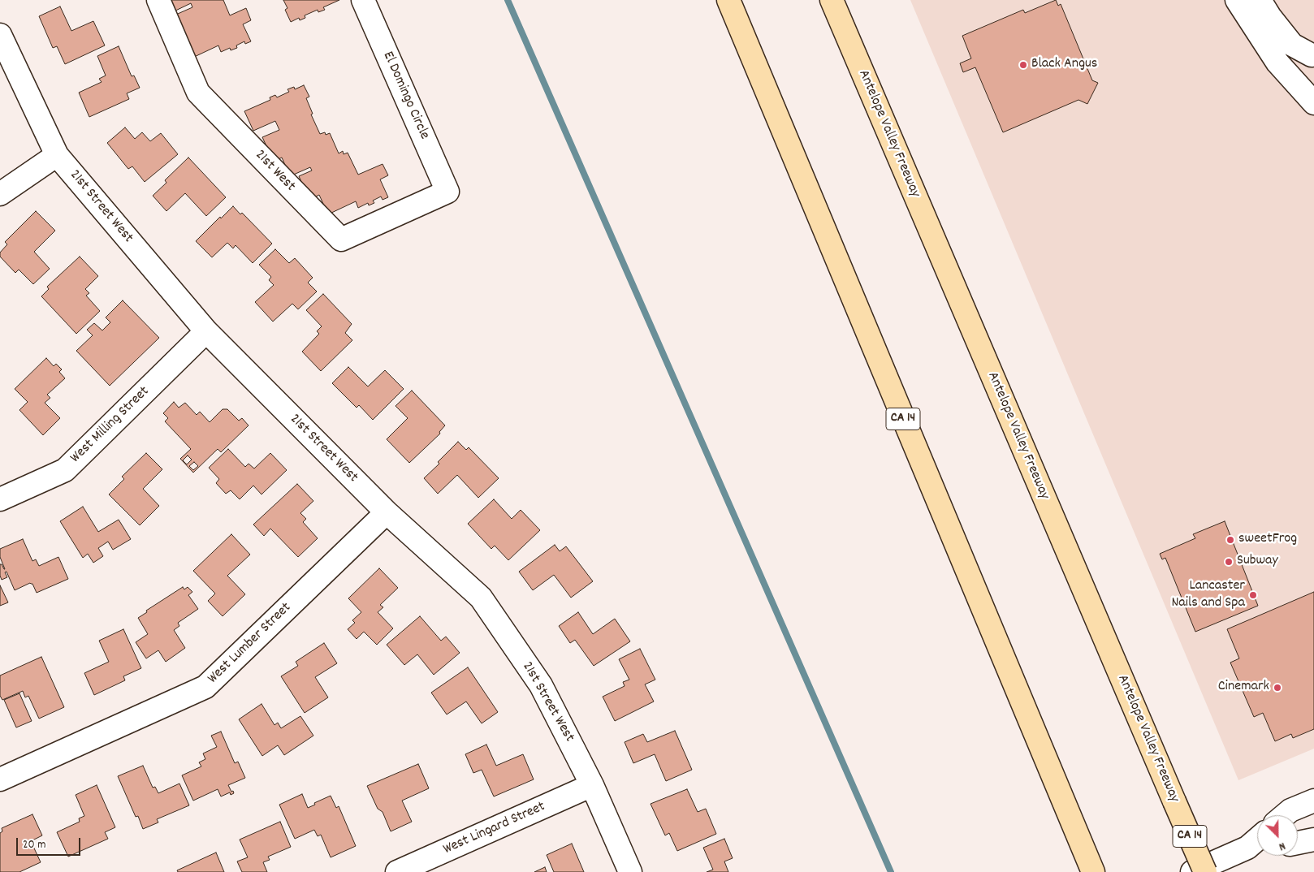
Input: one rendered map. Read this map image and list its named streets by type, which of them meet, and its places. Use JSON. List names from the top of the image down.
{
  "streets": {
    "highway": ["Antelope Valley Freeway", "CA 14"],
    "street": [
      "El Domingo Circle",
      "21st West",
      "21st Street West",
      "West Milling Street",
      "West Lumber Street",
      "West Lingard Street"
    ]
  },
  "crossings": [
    ["El Domingo Circle", "21st West"],
    ["21st Street West", "West Milling Street"],
    ["21st Street West", "West Lumber Street"],
    ["21st Street West", "West Lingard Street"]
  ],
  "places": [
    "Black Angus",
    "sweetFrog",
    "Subway",
    "Lancaster Nails and Spa",
    "Cinemark"
  ],
  "scale_bar": "20 m",
  "north": "bottom right"
}
